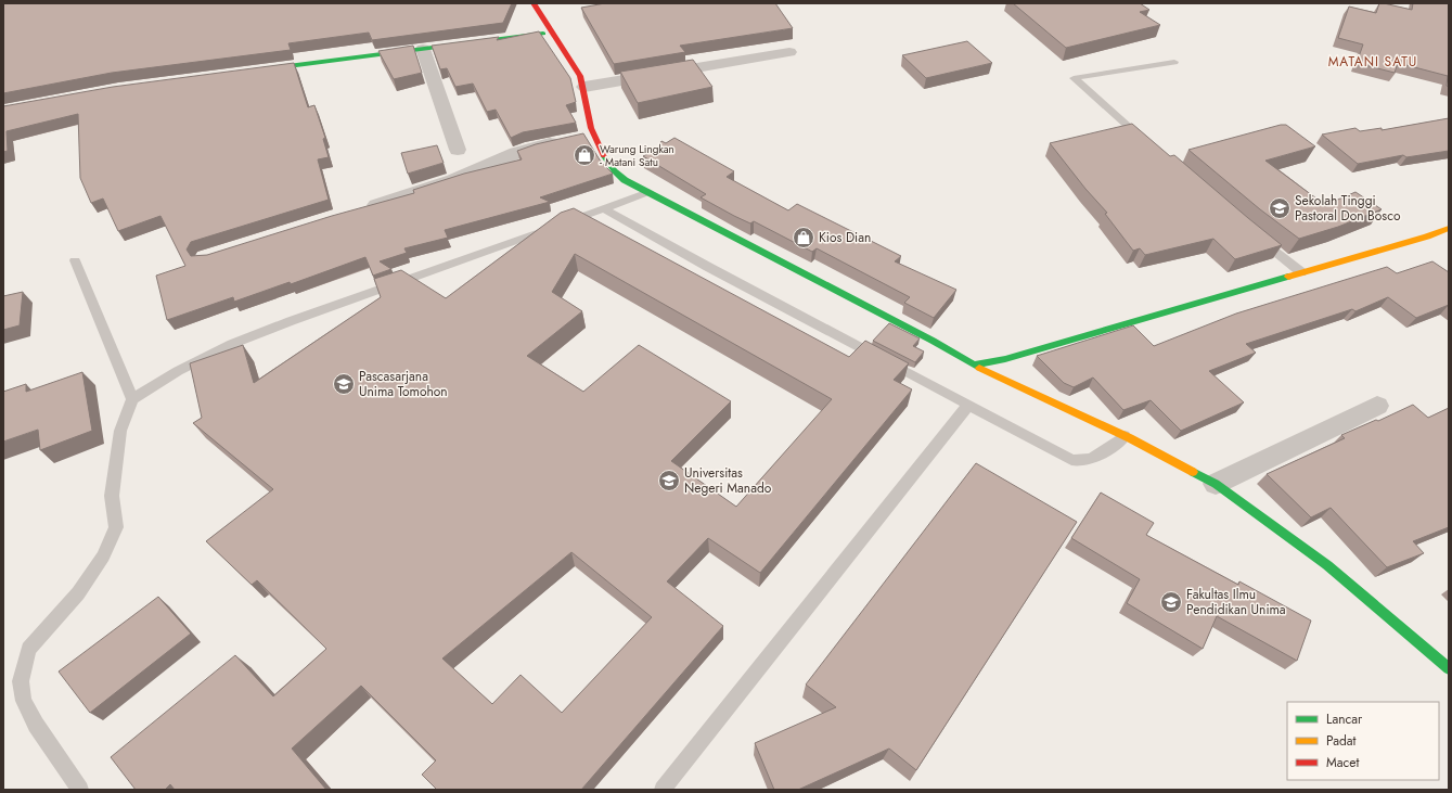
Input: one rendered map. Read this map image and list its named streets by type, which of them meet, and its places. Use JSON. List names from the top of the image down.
{
  "districts": ["MATANI SATU"],
  "places": {
    "shop": ["Warung Lingkan - Matani Satu", "Kios Dian"],
    "school or university": [
      "Sekolah Tinggi Pastoral Don Bosco",
      "Pascasarjana Unima Tomohon",
      "Universitas Negeri Manado",
      "Fakultas Ilmu Pendidikan Unima"
    ]
  },
  "legend": ["Lancar", "Padat", "Macet"]
}
